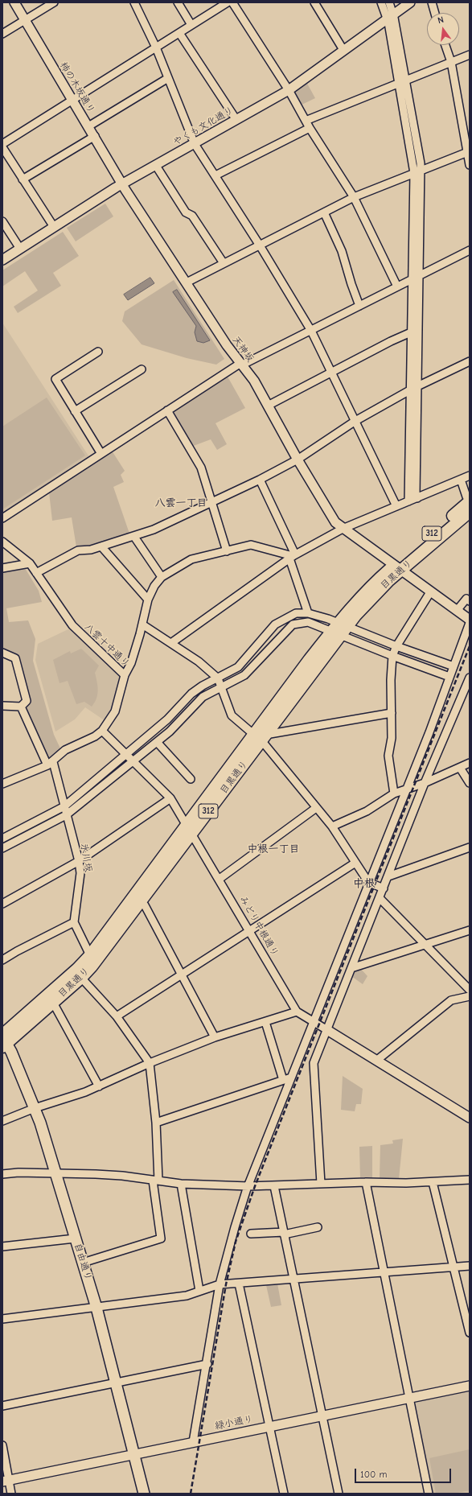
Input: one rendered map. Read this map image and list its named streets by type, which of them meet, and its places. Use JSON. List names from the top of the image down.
{
  "streets": {
    "main road": ["312", "目黒通り", "自由通り"],
    "street": [
      "柿の木坂通り",
      "やくも文化通り",
      "天神坂",
      "八雲十中通り",
      "氷川坂",
      "みどり中根通り",
      "緑小通り"
    ]
  },
  "crossings": [
    ["柿の木坂通り", "やくも文化通り"],
    ["柿の木坂通り", "天神坂"],
    ["やくも文化通り", "天神坂"],
    ["目黒通り", "みどり中根通り"],
    ["目黒通り", "自由通り"],
    ["自由通り", "緑小通り"]
  ],
  "districts": ["八雲一丁目", "中根一丁目", "中根"],
  "scale_bar": "100 m",
  "north": "top"
}
